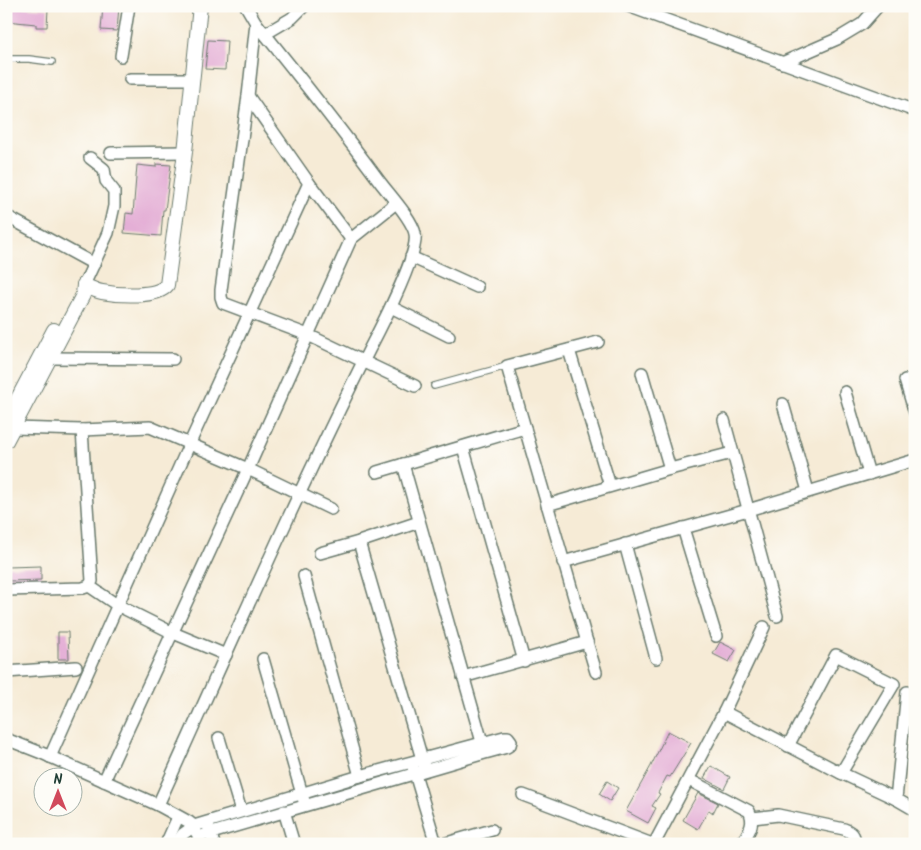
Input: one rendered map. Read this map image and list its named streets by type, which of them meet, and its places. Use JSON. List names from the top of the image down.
{
  "north": "top"
}
